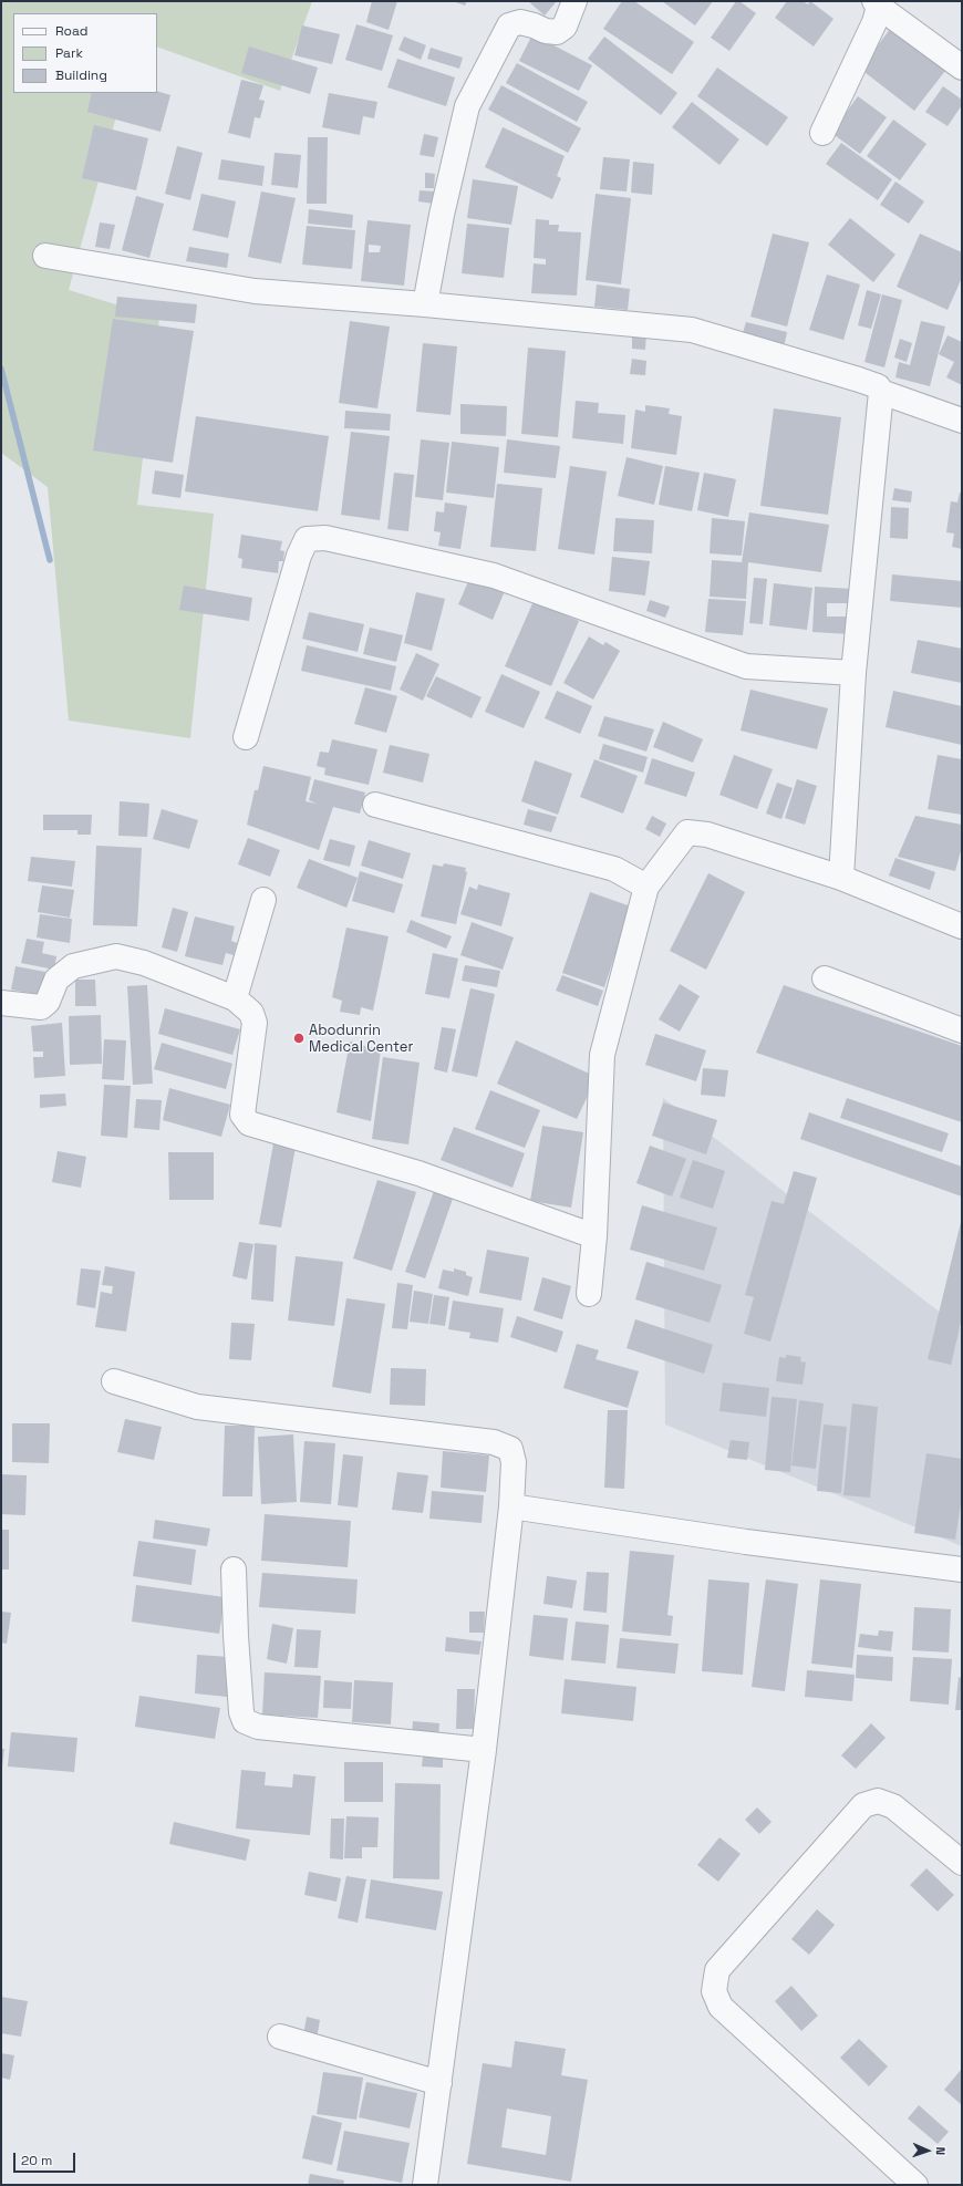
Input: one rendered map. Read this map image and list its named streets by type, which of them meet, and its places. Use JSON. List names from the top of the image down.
{
  "places": ["Abodunrin Medical Center"],
  "legend": ["Road", "Park", "Building"],
  "scale_bar": "20 m",
  "north": "right"
}
